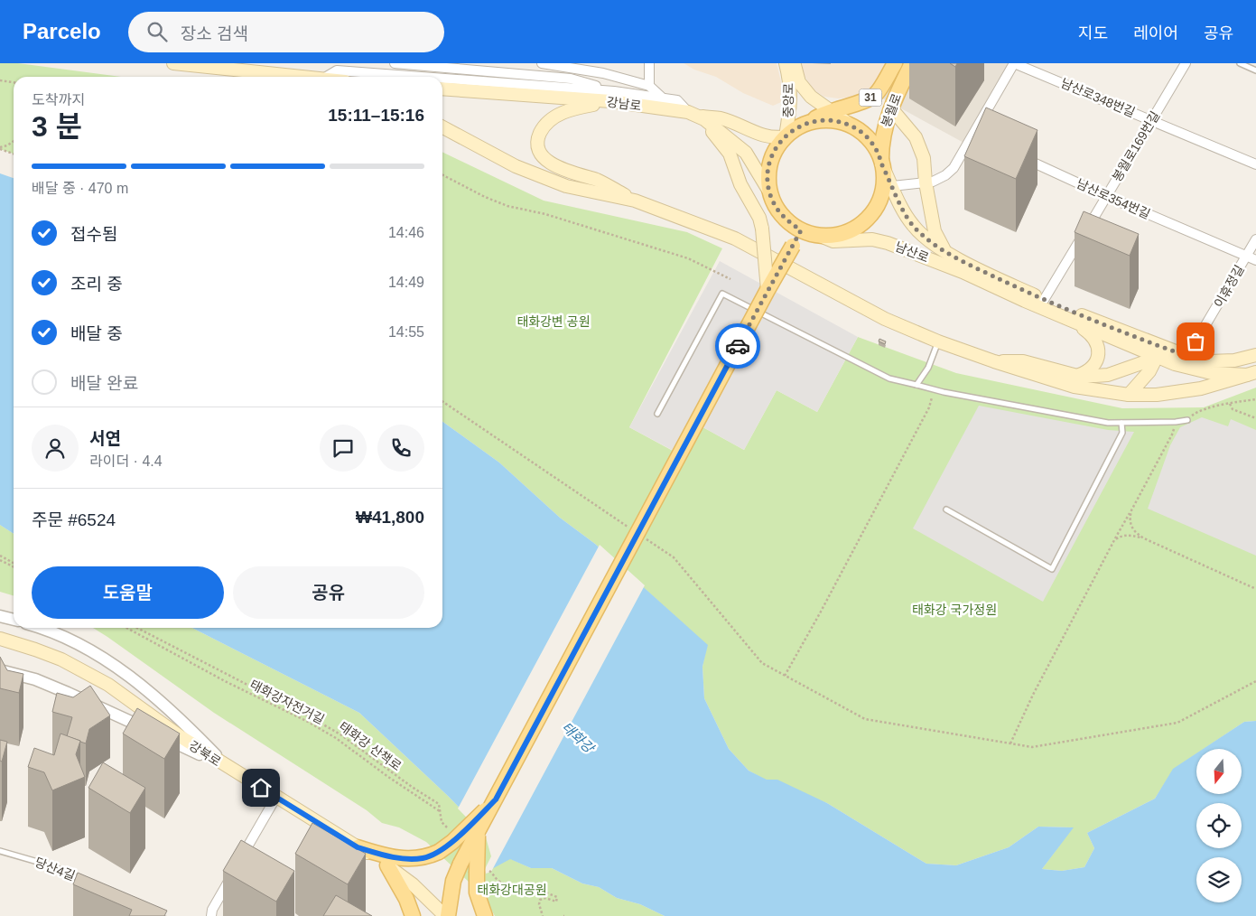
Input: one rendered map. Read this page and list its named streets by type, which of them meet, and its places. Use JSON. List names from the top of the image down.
{
  "streets": {
    "main road": [
      "31",
      "중앙로",
      "강남로",
      "봉월로",
      "남산로",
      "강북로"
    ],
    "street": [
      "남산로348번길",
      "봉월로169번길",
      "남산로354번길",
      "이휴정길"
    ],
    "lane": ["당산4길"],
    "path": ["태화강자전거길", "태화강 산책로"]
  },
  "crossings": [
    ["남산로348번길", "봉월로169번길"],
    ["중앙로", "강남로"],
    ["중앙로", "봉월로"],
    ["중앙로", "남산로"],
    ["강남로", "봉월로"],
    ["강남로", "남산로"],
    ["봉월로", "남산로"],
    ["봉월로169번길", "남산로354번길"],
    ["남산로354번길", "이휴정길"],
    ["태화강자전거길", "태화강 산책로"]
  ],
  "water": ["태화강"],
  "parks": ["태화강변 공원", "태화강 국가정원", "태화강대공원"],
  "north": "bottom",
  "page": {
    "header": "Parcelo",
    "search": "장소 검색",
    "nav": ["지도", "레이어", "공유"],
    "heading": ["3 분", "도착까지", "15:11–15:16"],
    "panel": [
      "서연",
      "라이더 · 4.4",
      "주문 #6524",
      "₩41,800"
    ],
    "bar": "배달 중 · 470 m",
    "list": [
      ["접수됨", "14:46"],
      ["조리 중", "14:49"],
      ["배달 중", "14:55"],
      "배달 완료"
    ],
    "buttons": ["도움말", "공유"]
  }
}
